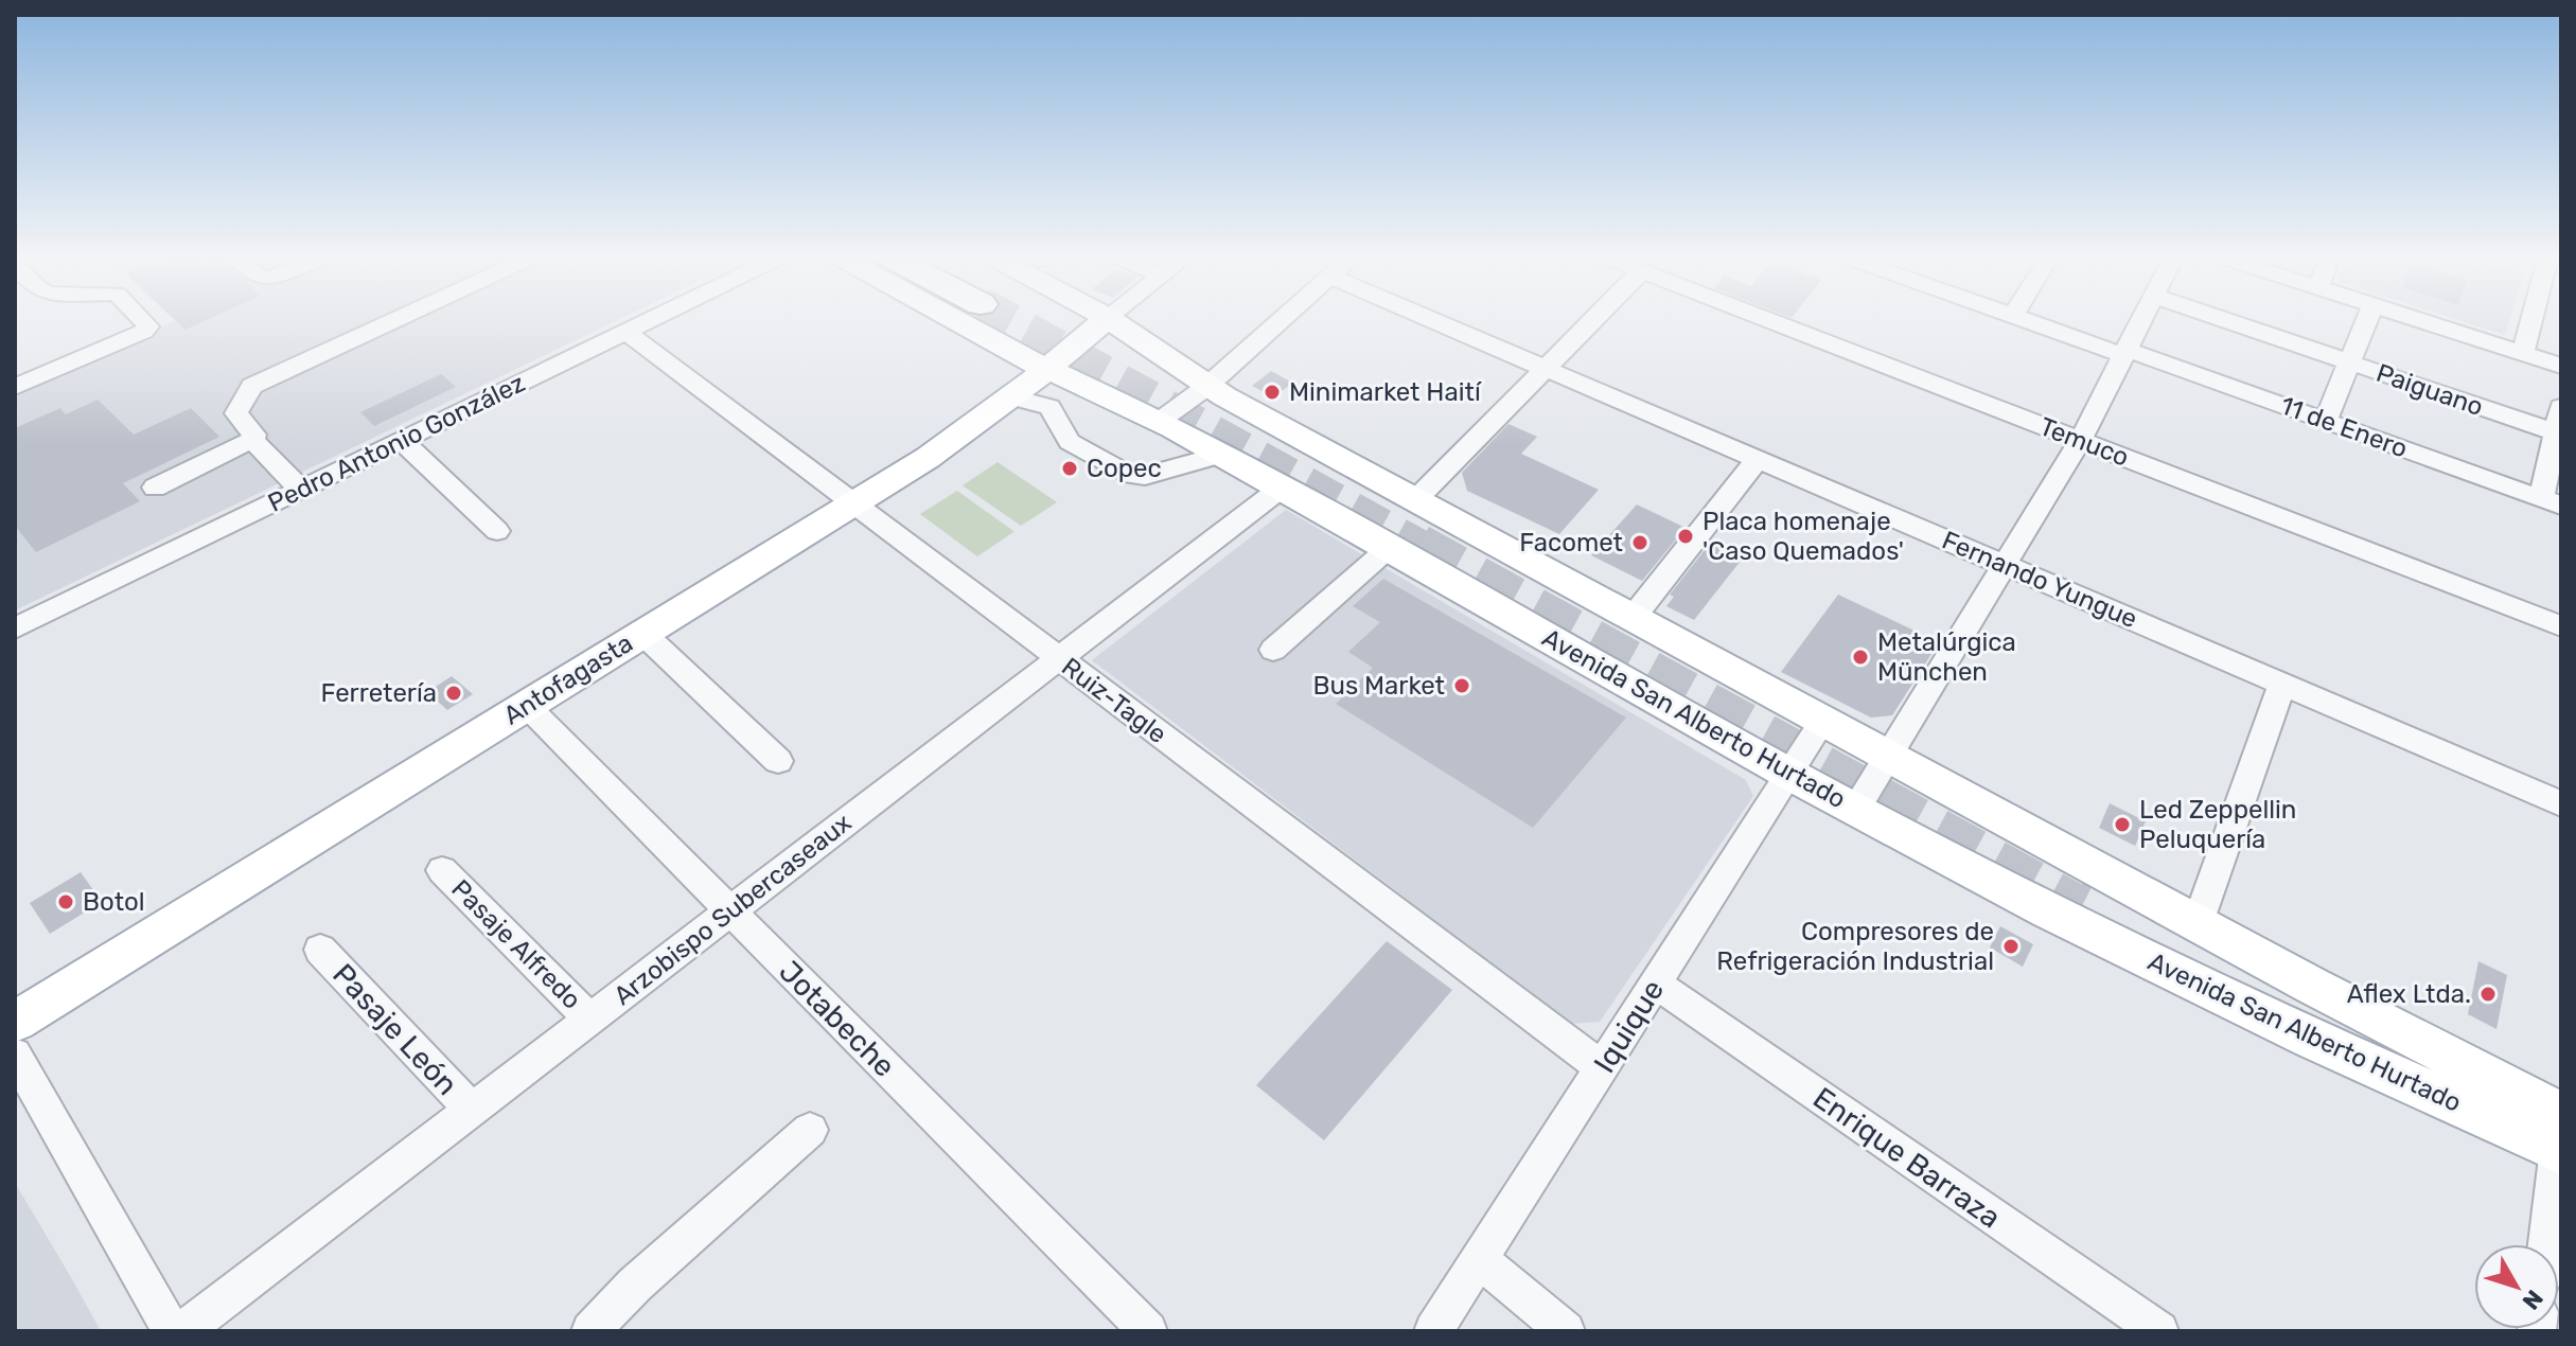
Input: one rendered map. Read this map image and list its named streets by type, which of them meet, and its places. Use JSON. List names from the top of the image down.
{
  "streets": {
    "main road": ["Antofagasta", "Avenida San Alberto Hurtado"],
    "street": [
      "Paiguano",
      "11 de Enero",
      "Temuco",
      "Pedro Antonio González",
      "Fernando Yungue",
      "Ruiz-Tagle",
      "Arzobispo Subercaseaux",
      "Pasaje Alfredo",
      "Jotabeche",
      "Iquique",
      "Pasaje León",
      "Enrique Barraza"
    ]
  },
  "crossings": [
    ["Pedro Antonio González", "Ruiz-Tagle"],
    ["Antofagasta", "Ruiz-Tagle"],
    ["Antofagasta", "Jotabeche"],
    ["Ruiz-Tagle", "Arzobispo Subercaseaux"],
    ["Ruiz-Tagle", "Iquique"],
    ["Avenida San Alberto Hurtado", "Arzobispo Subercaseaux"],
    ["Avenida San Alberto Hurtado", "Iquique"],
    ["Arzobispo Subercaseaux", "Pasaje Alfredo"],
    ["Arzobispo Subercaseaux", "Jotabeche"],
    ["Arzobispo Subercaseaux", "Pasaje León"],
    ["Iquique", "Enrique Barraza"]
  ],
  "places": [
    "Minimarket Haití",
    "Copec",
    "Placa homenaje 'Caso Quemados'",
    "Facomet",
    "Metalúrgica München",
    "Bus Market",
    "Ferretería",
    "Led Zeppellin Peluquería",
    "Botol",
    "Compresores de Refrigeración Industrial",
    "Aflex Ltda."
  ],
  "north": "bottom right"
}
